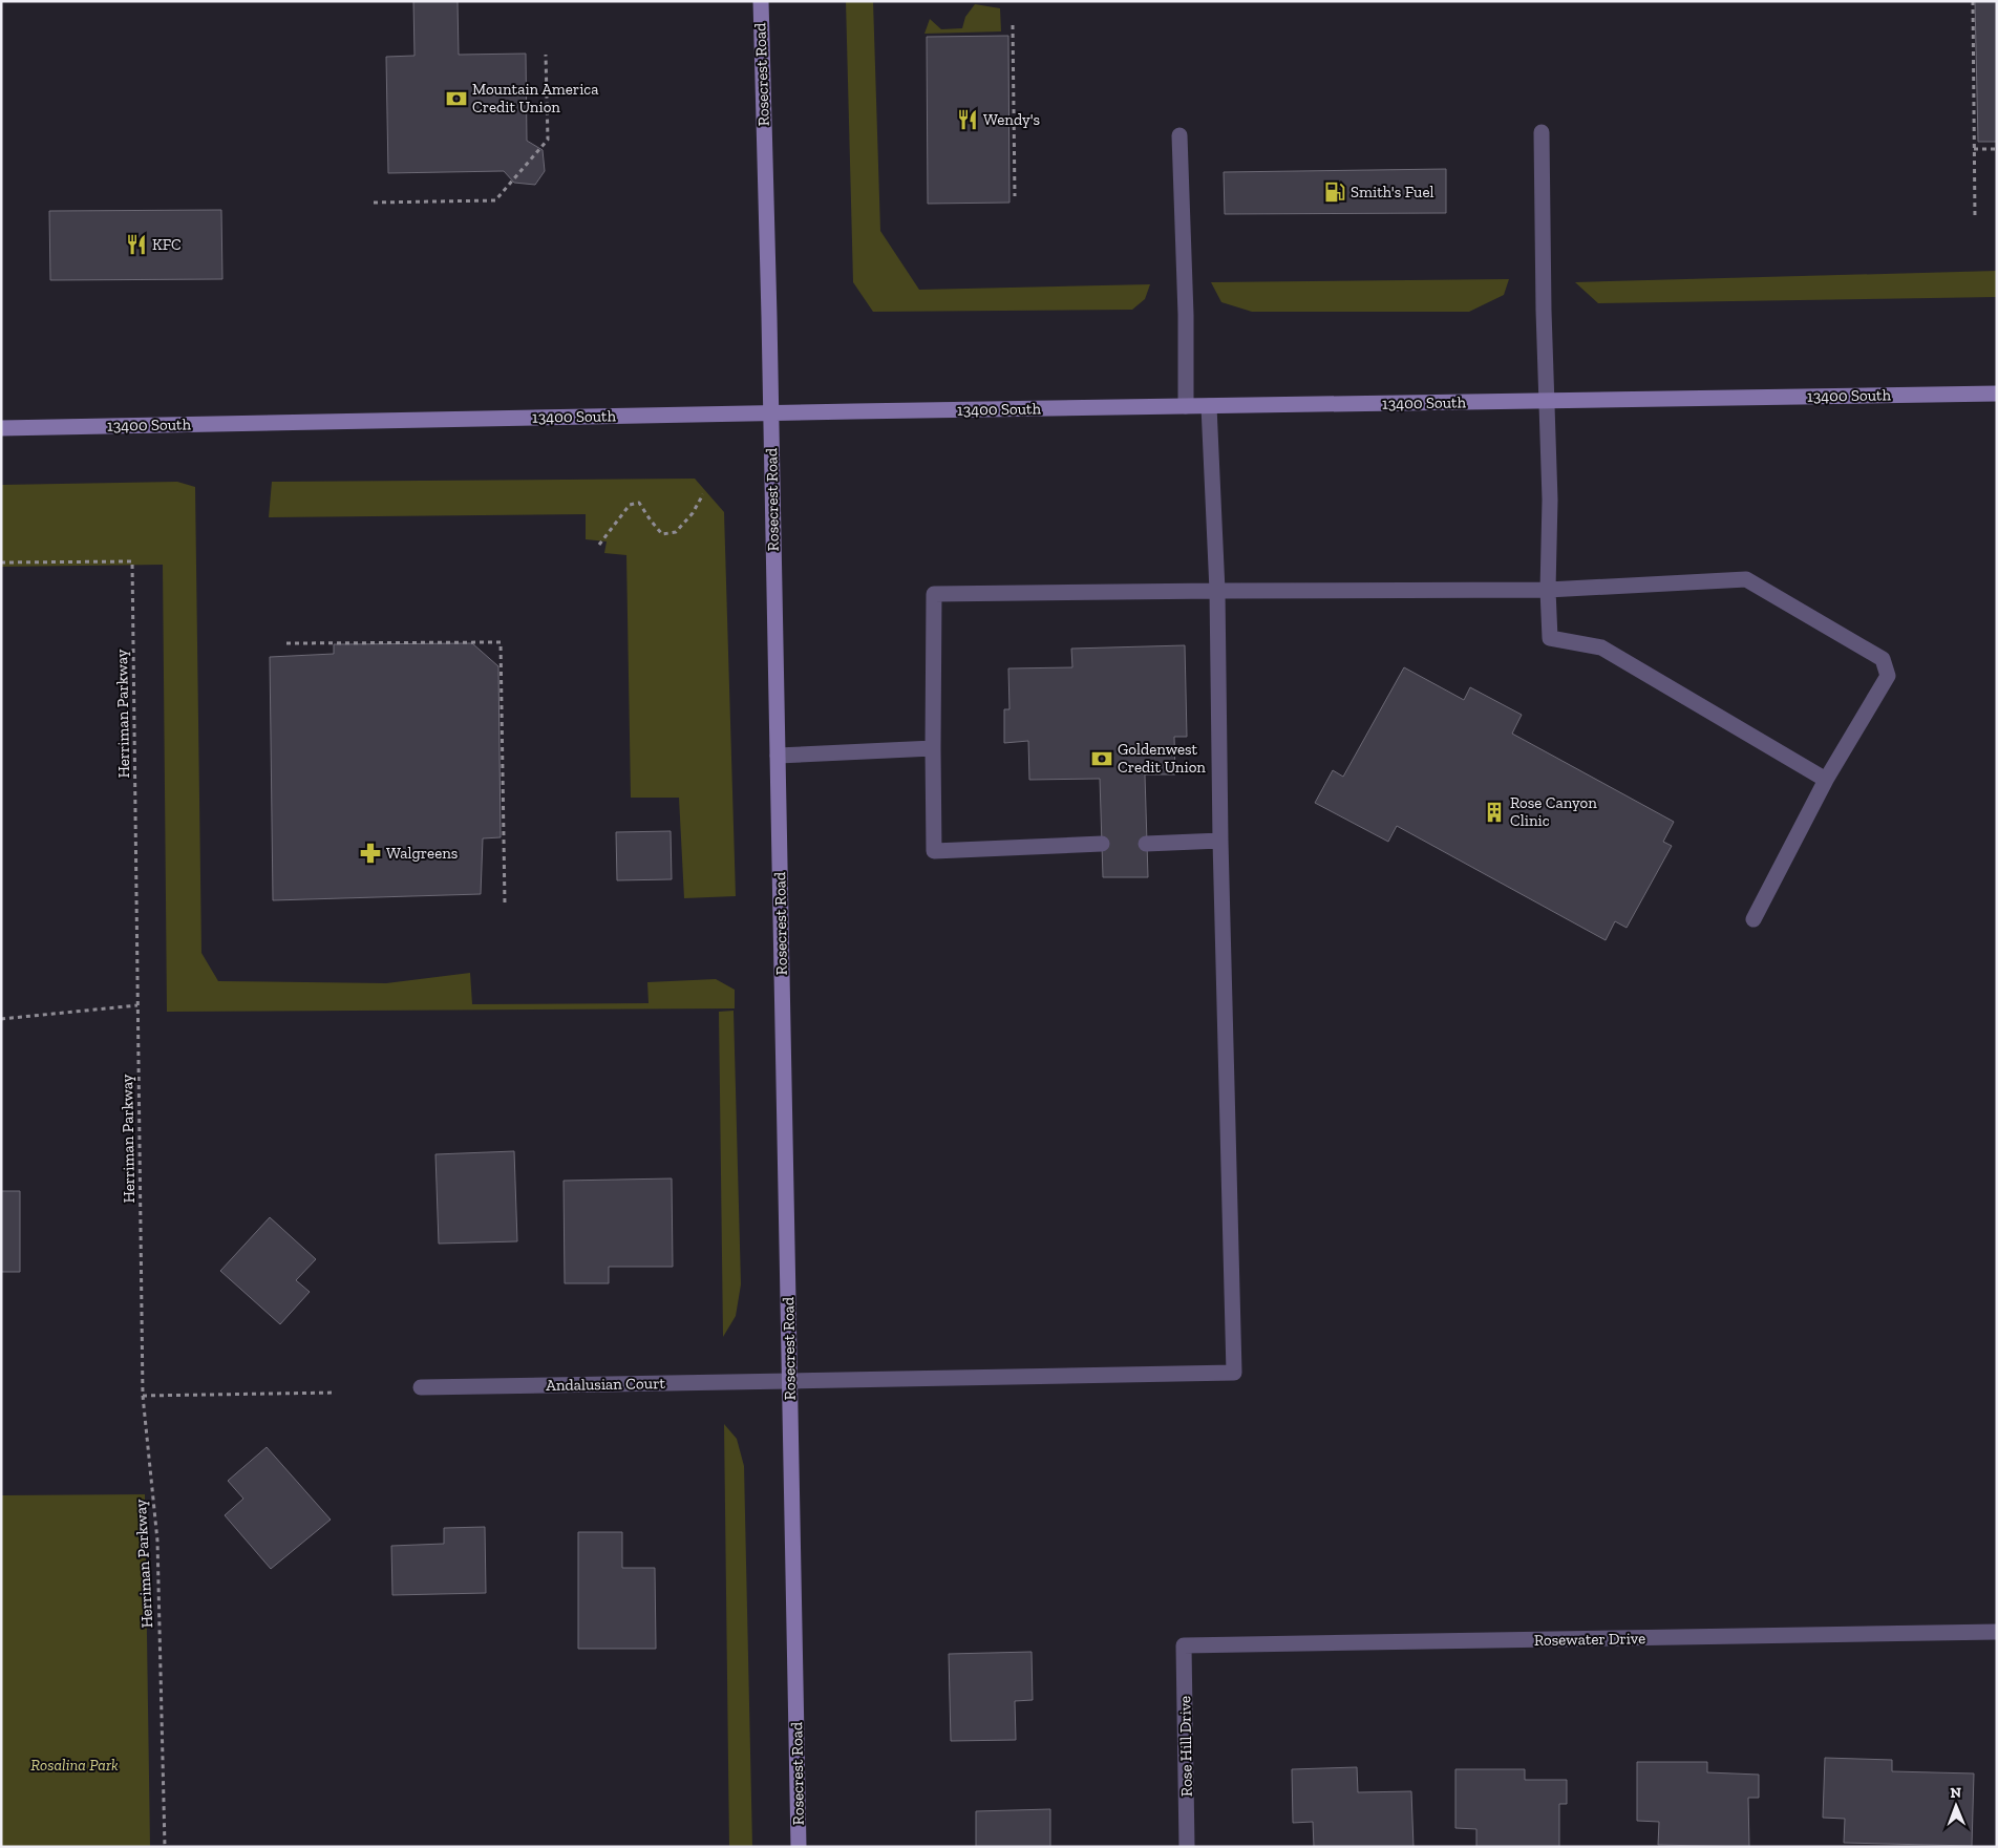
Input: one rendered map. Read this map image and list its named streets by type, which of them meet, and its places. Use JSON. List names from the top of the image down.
{
  "streets": {
    "main road": ["Rosecrest Road", "13400 South"],
    "street": ["Andalusian Court", "Rosewater Drive", "Rose Hill Drive"],
    "path": ["Herriman Parkway"]
  },
  "crossings": [
    ["Rosecrest Road", "13400 South"],
    ["Rosecrest Road", "Andalusian Court"],
    ["Rosewater Drive", "Rose Hill Drive"]
  ],
  "parks": ["Rosalina Park"],
  "places": {
    "bank": ["Mountain America Credit Union", "Goldenwest Credit Union"],
    "restaurant": ["Wendy's", "KFC"],
    "fuel station": ["Smith's Fuel"],
    "building": ["Rose Canyon Clinic"],
    "pharmacy": ["Walgreens"]
  },
  "north": "top"
}
